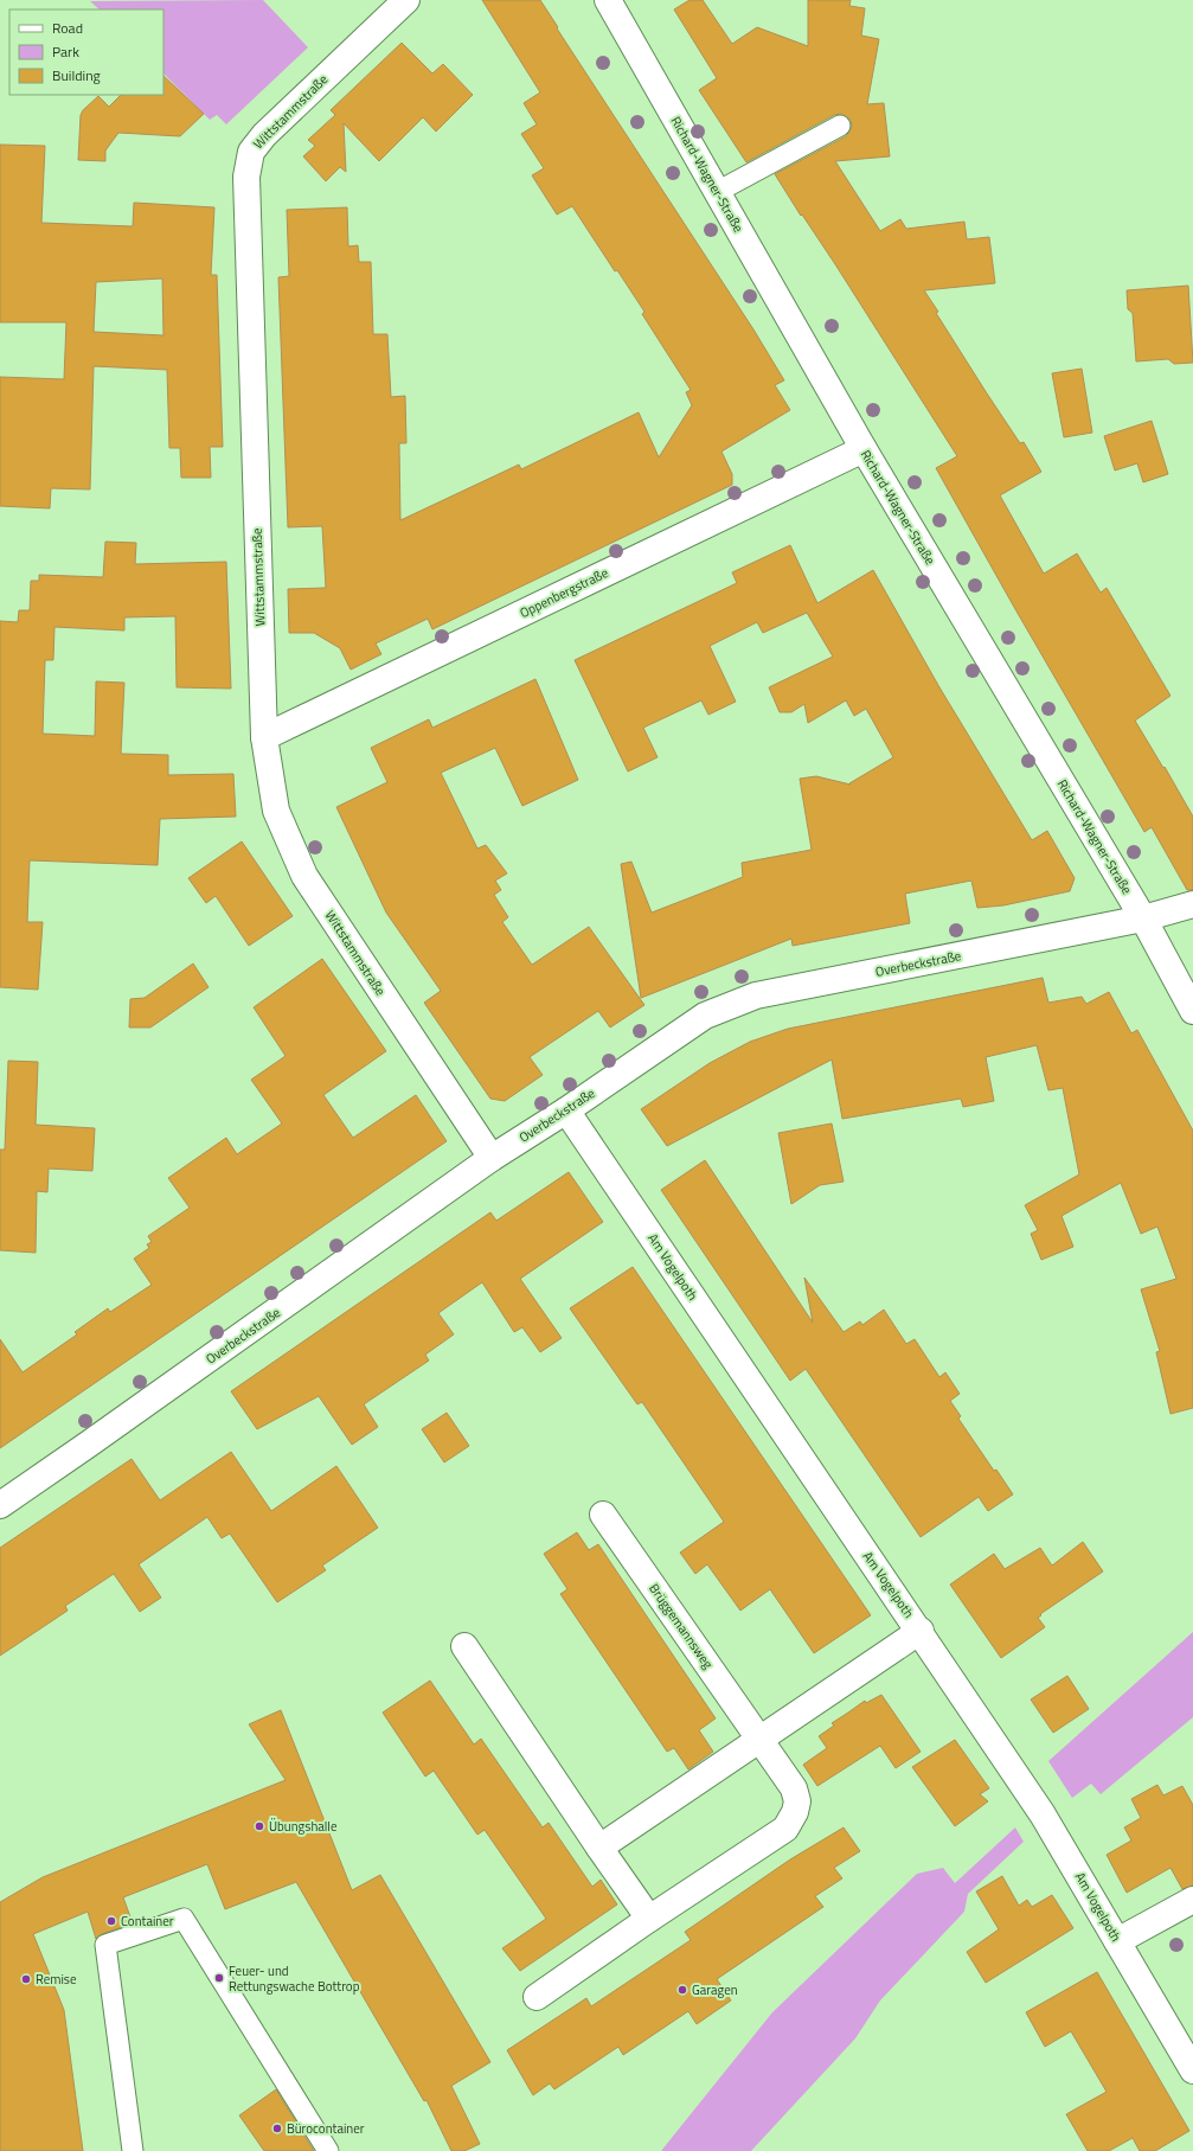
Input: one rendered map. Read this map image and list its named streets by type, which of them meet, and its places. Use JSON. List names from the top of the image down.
{
  "streets": {
    "street": [
      "Wittstammstraße",
      "Richard-Wagner-Straße",
      "Oppenbergstraße",
      "Overbeckstraße",
      "Am Vogelpoth",
      "Brüggemannsweg"
    ]
  },
  "crossings": [
    ["Wittstammstraße", "Oppenbergstraße"],
    ["Wittstammstraße", "Overbeckstraße"],
    ["Richard-Wagner-Straße", "Oppenbergstraße"],
    ["Richard-Wagner-Straße", "Overbeckstraße"],
    ["Overbeckstraße", "Am Vogelpoth"]
  ],
  "places": [
    "Übungshalle",
    "Container",
    "Feuer- und Rettungswache Bottrop",
    "Remise",
    "Garagen",
    "Bürocontainer"
  ],
  "legend": ["Road", "Park", "Building"]
}
